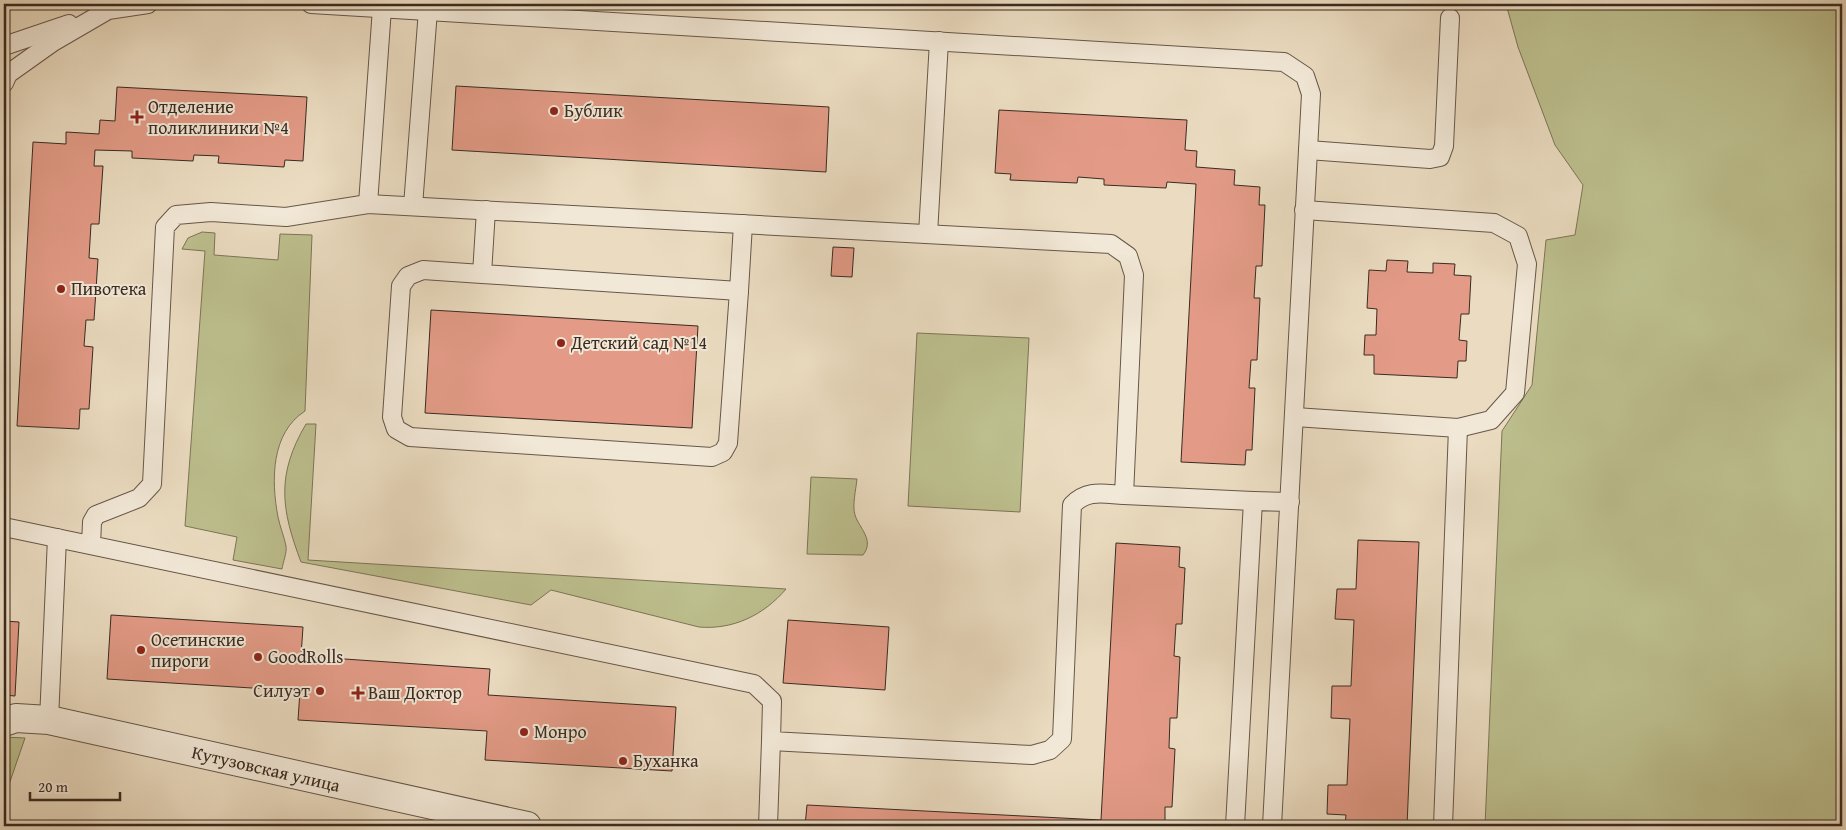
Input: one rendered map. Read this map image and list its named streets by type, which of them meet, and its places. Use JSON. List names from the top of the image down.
{
  "streets": {
    "street": ["Кутузовская улица"]
  },
  "places": {
    "other": [
      "Бублик",
      "Пивотека",
      "Детский сад №14",
      "Осетинские пироги",
      "GoodRolls",
      "Силуэт",
      "Монро",
      "Буханка"
    ],
    "health": ["Отделение поликлиники №4", "Ваш Доктор"]
  },
  "scale_bar": "20 m"
}
